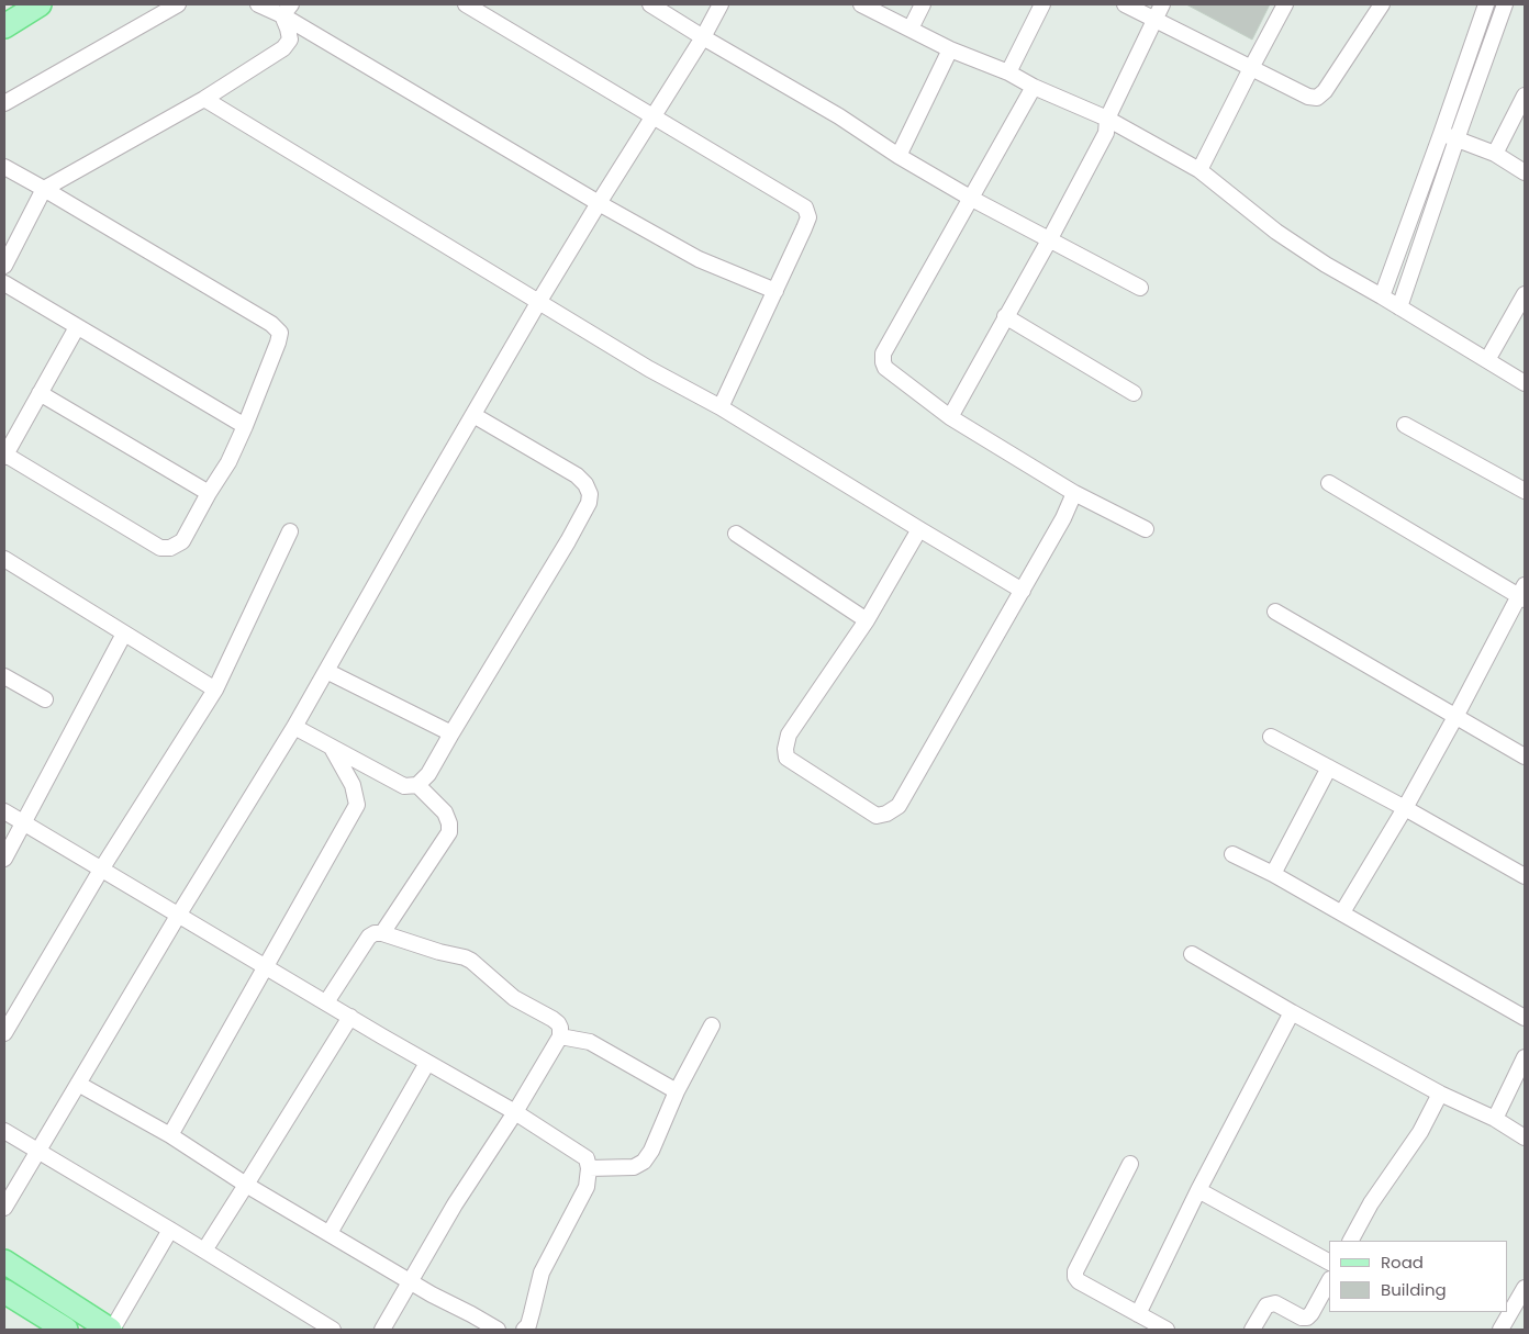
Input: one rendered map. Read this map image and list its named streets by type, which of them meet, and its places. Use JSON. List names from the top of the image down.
{
  "legend": ["Road", "Building"]
}
